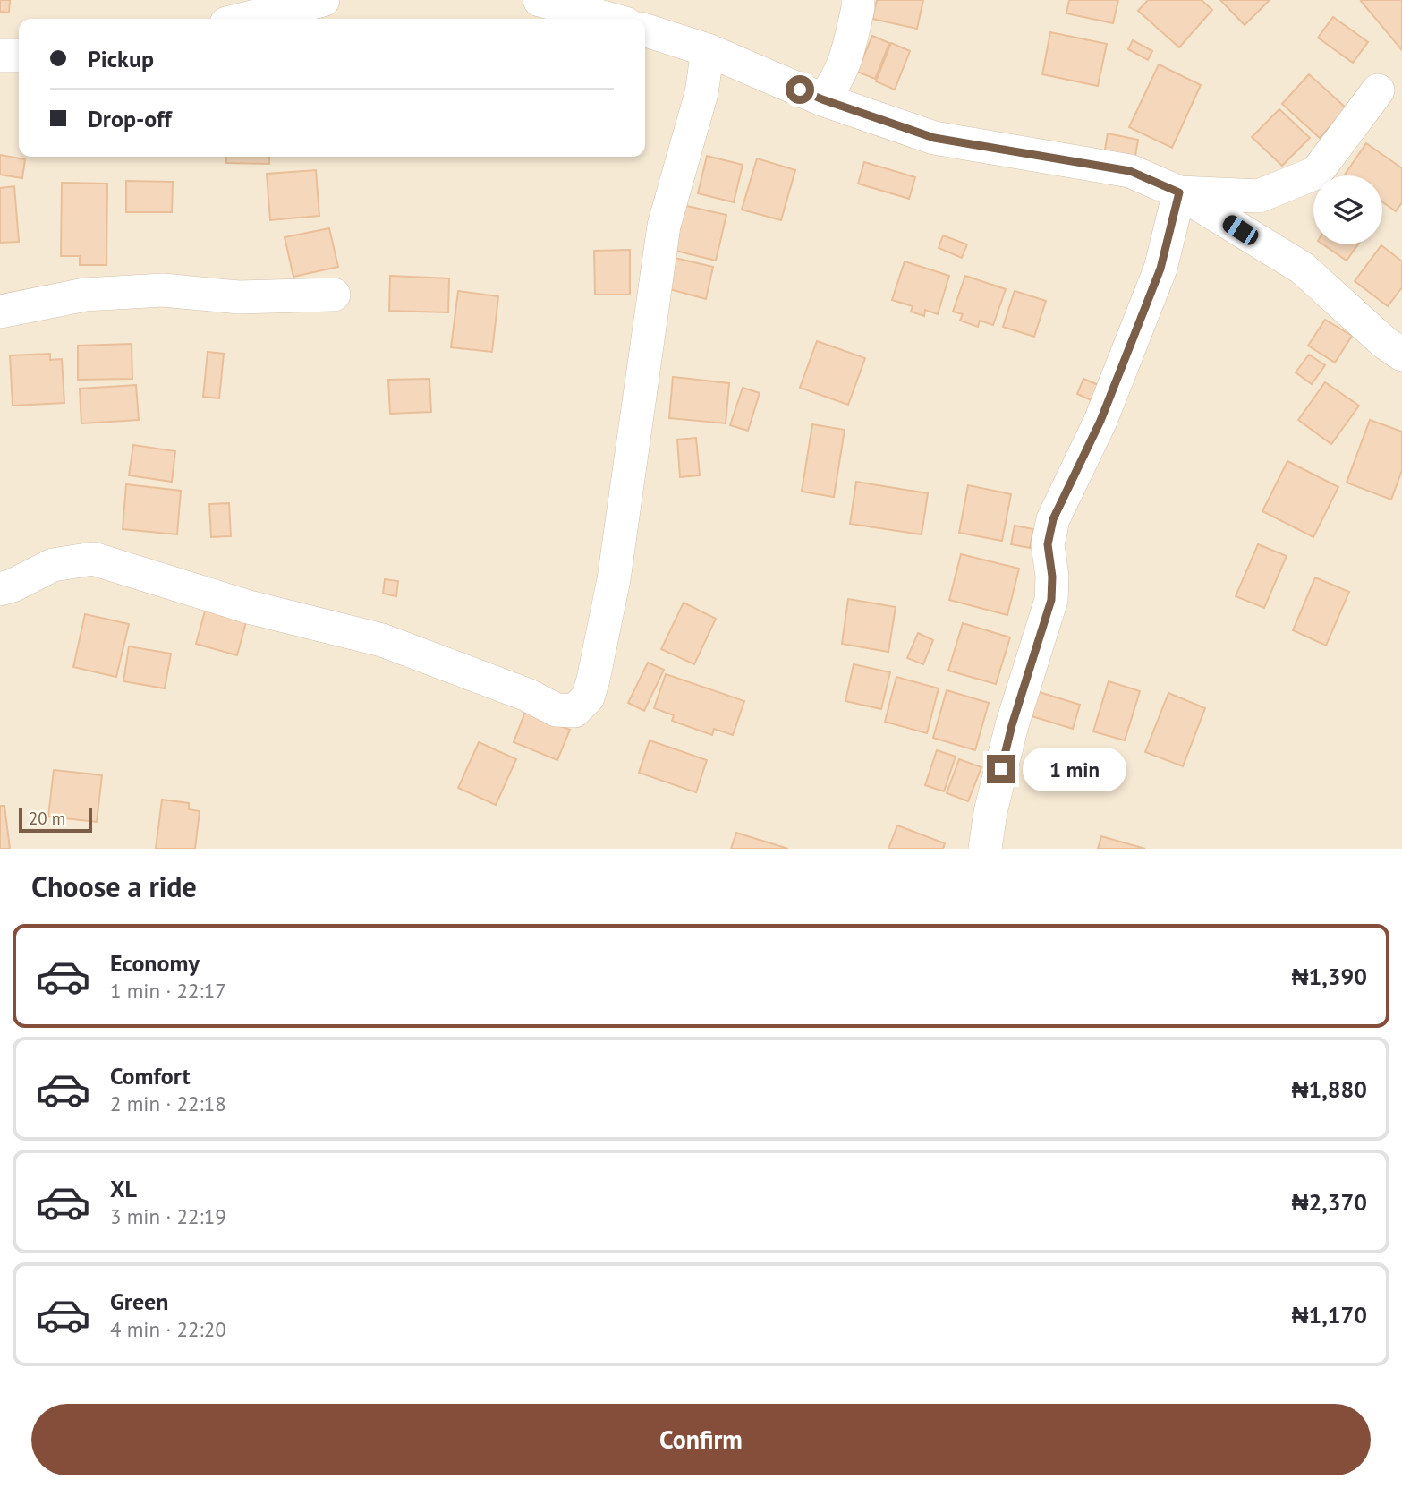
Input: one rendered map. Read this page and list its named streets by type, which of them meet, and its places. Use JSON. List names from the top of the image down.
{
  "scale_bar": "20 m",
  "page": {
    "banner": ["Pickup", "Drop-off"],
    "bubble": "1 min",
    "scale": "20 m",
    "heading": "Choose a ride",
    "list": [
      {
        "name": "Economy",
        "note": "1 min · 22:17",
        "value": "₦1,390"
      },
      {
        "name": "Comfort",
        "note": "2 min · 22:18",
        "value": "₦1,880"
      },
      {
        "name": "XL",
        "note": "3 min · 22:19",
        "value": "₦2,370"
      },
      {
        "name": "Green",
        "note": "4 min · 22:20",
        "value": "₦1,170"
      }
    ],
    "buttons": "Confirm"
  }
}
